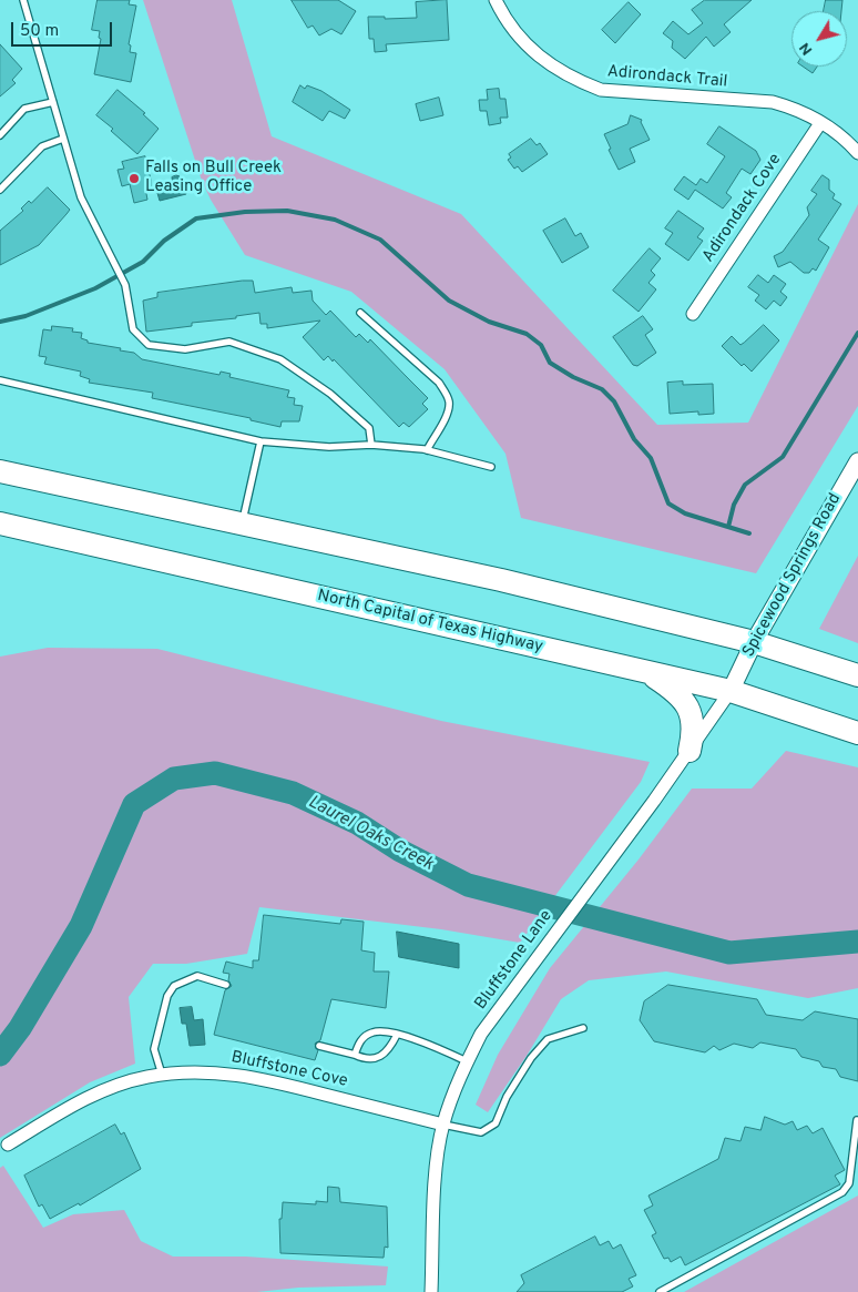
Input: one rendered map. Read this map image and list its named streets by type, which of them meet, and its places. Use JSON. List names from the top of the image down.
{
  "streets": {
    "highway": ["North Capital of Texas Highway"],
    "main road": ["Spicewood Springs Road"],
    "street": [
      "Adirondack Trail",
      "Adirondack Cove",
      "Bluffstone Lane",
      "Bluffstone Cove"
    ]
  },
  "crossings": [
    ["Adirondack Trail", "Adirondack Cove"],
    ["Spicewood Springs Road", "North Capital of Texas Highway"],
    ["Spicewood Springs Road", "Bluffstone Lane"],
    ["North Capital of Texas Highway", "Bluffstone Lane"],
    ["Bluffstone Lane", "Bluffstone Cove"]
  ],
  "water": ["Laurel Oaks Creek"],
  "places": ["Falls on Bull Creek Leasing Office"],
  "scale_bar": "50 m",
  "north": "bottom left"
}
